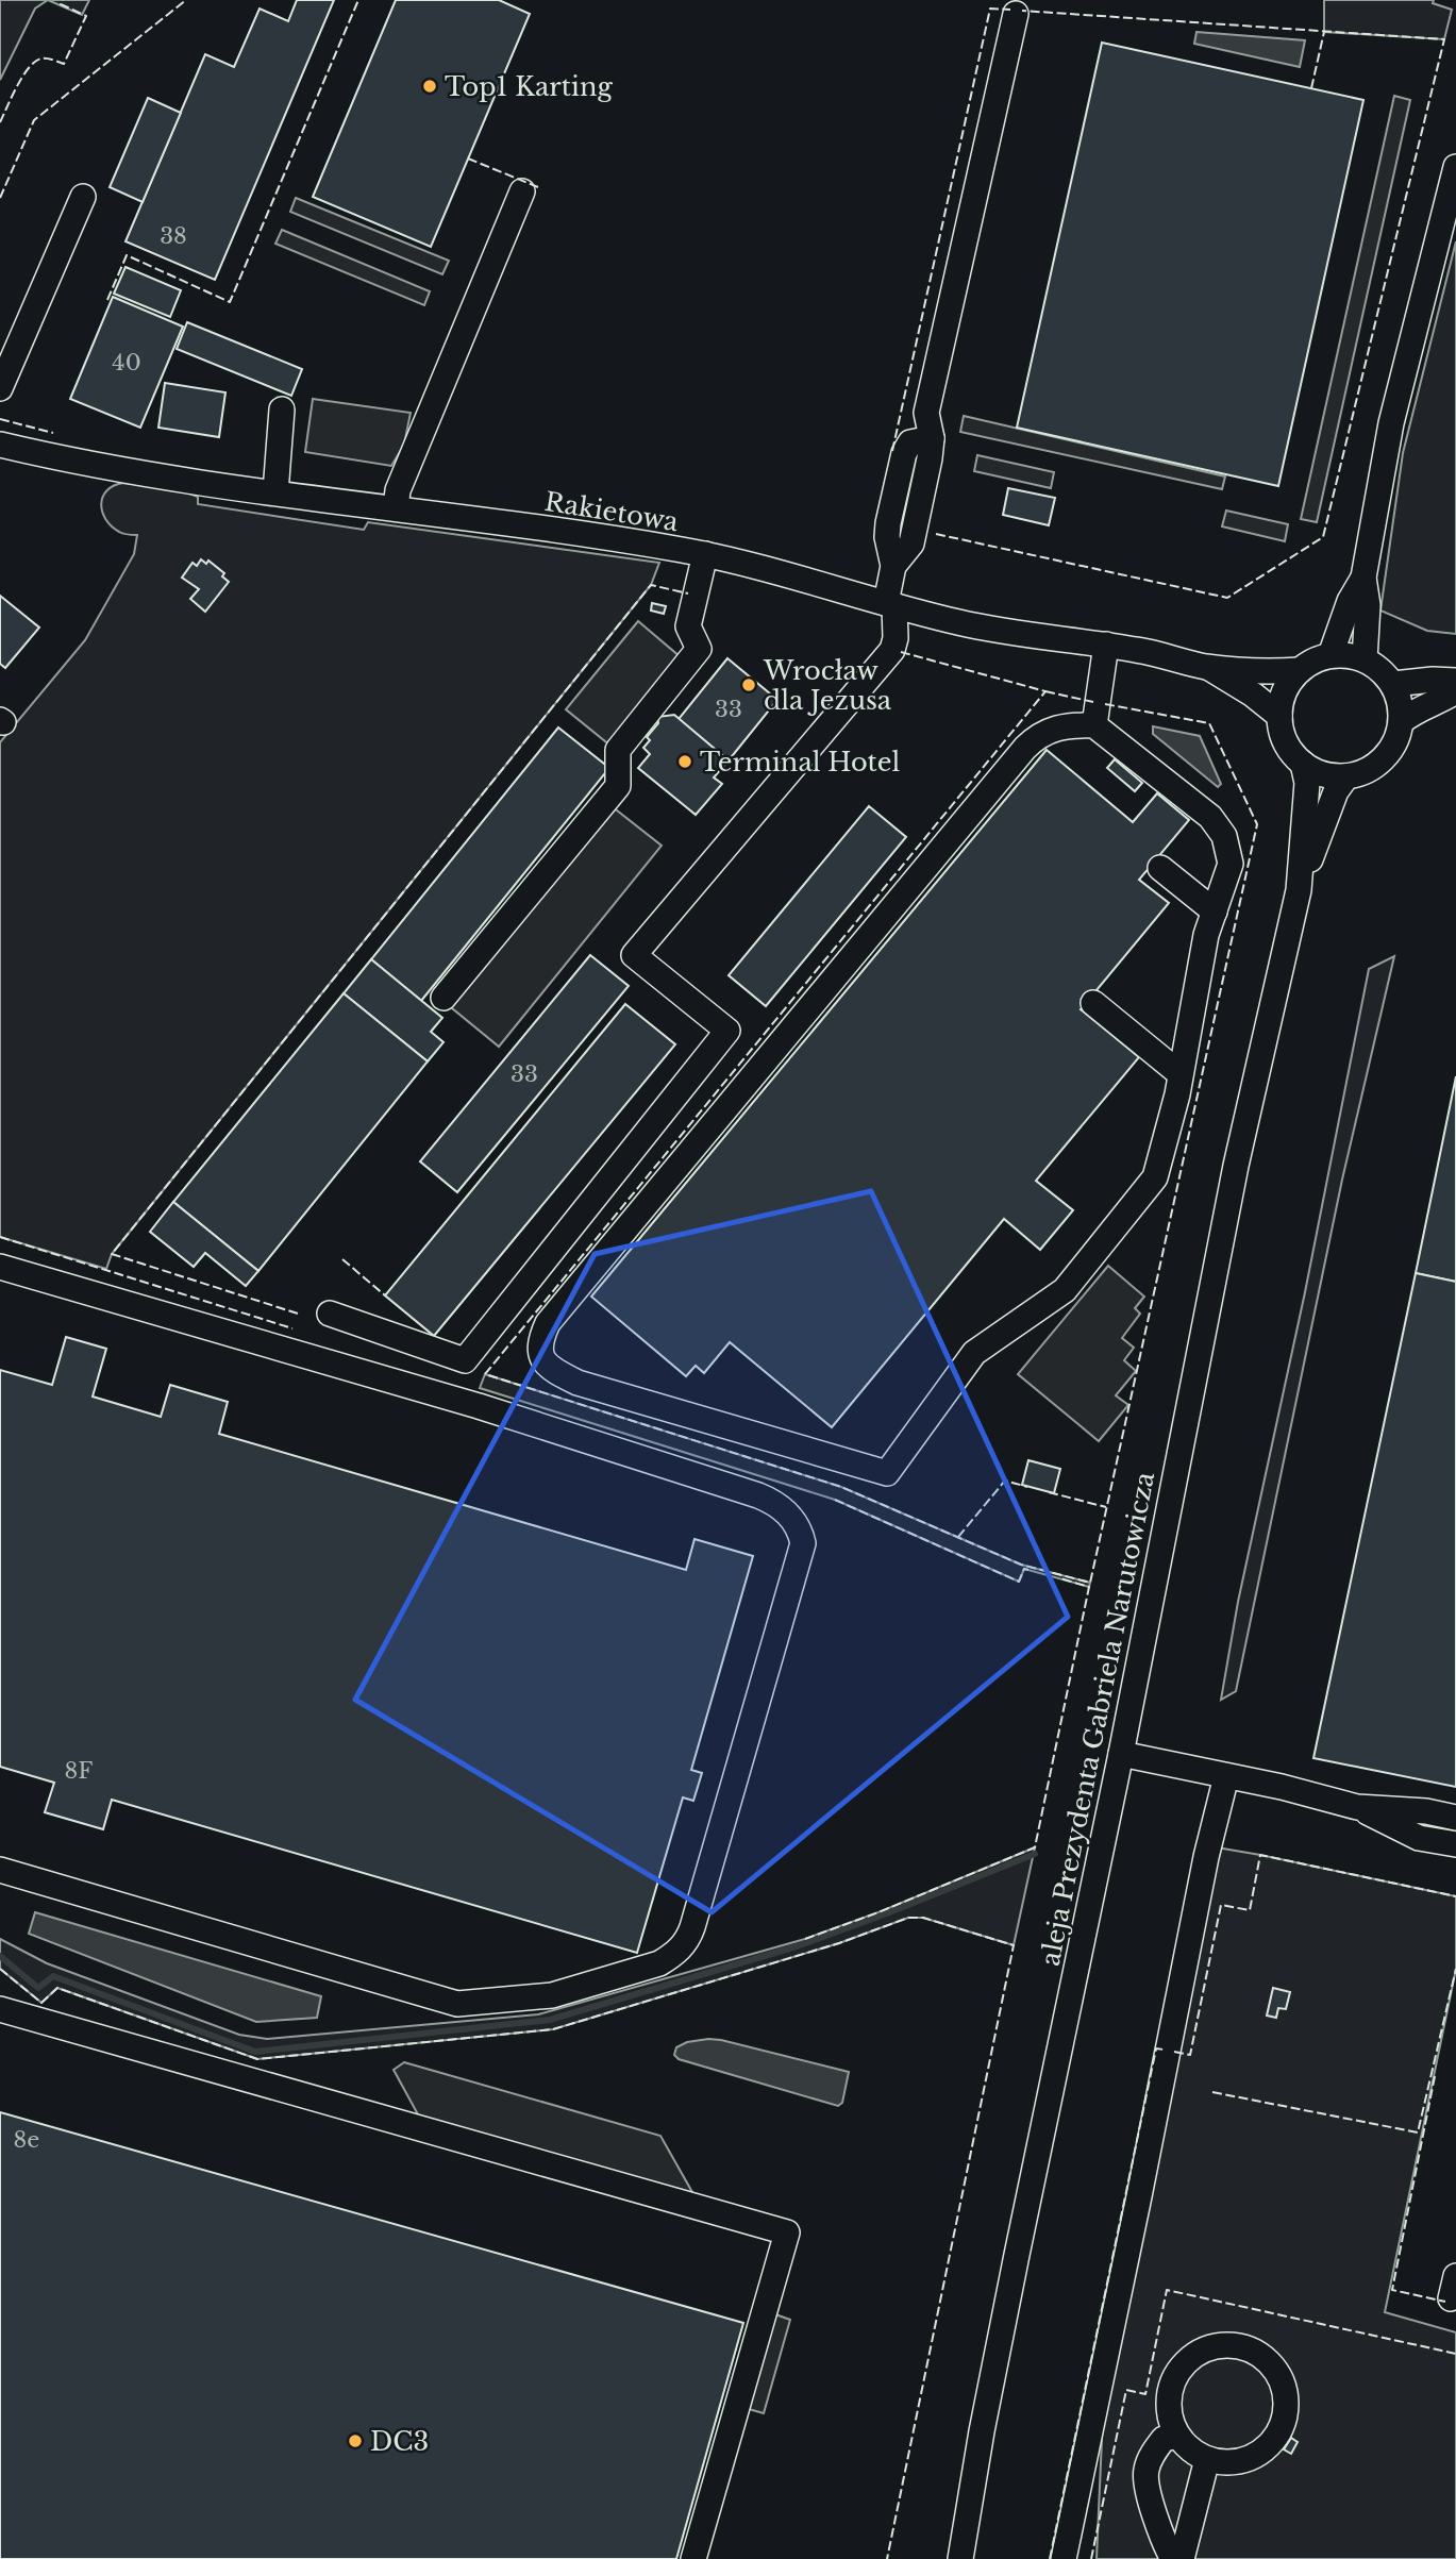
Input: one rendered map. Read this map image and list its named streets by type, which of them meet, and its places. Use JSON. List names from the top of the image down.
{
  "streets": {
    "street": ["Rakietowa", "aleja Prezydenta Gabriela Narutowicza"]
  },
  "crossings": [
    ["Rakietowa", "aleja Prezydenta Gabriela Narutowicza"]
  ],
  "places": [
    "Top1 Karting",
    "Wrocław dla Jezusa",
    "Terminal Hotel",
    "DC3"
  ],
  "house_numbers": [
    "38",
    "40",
    "33",
    "33",
    "8F",
    "8e"
  ]
}
